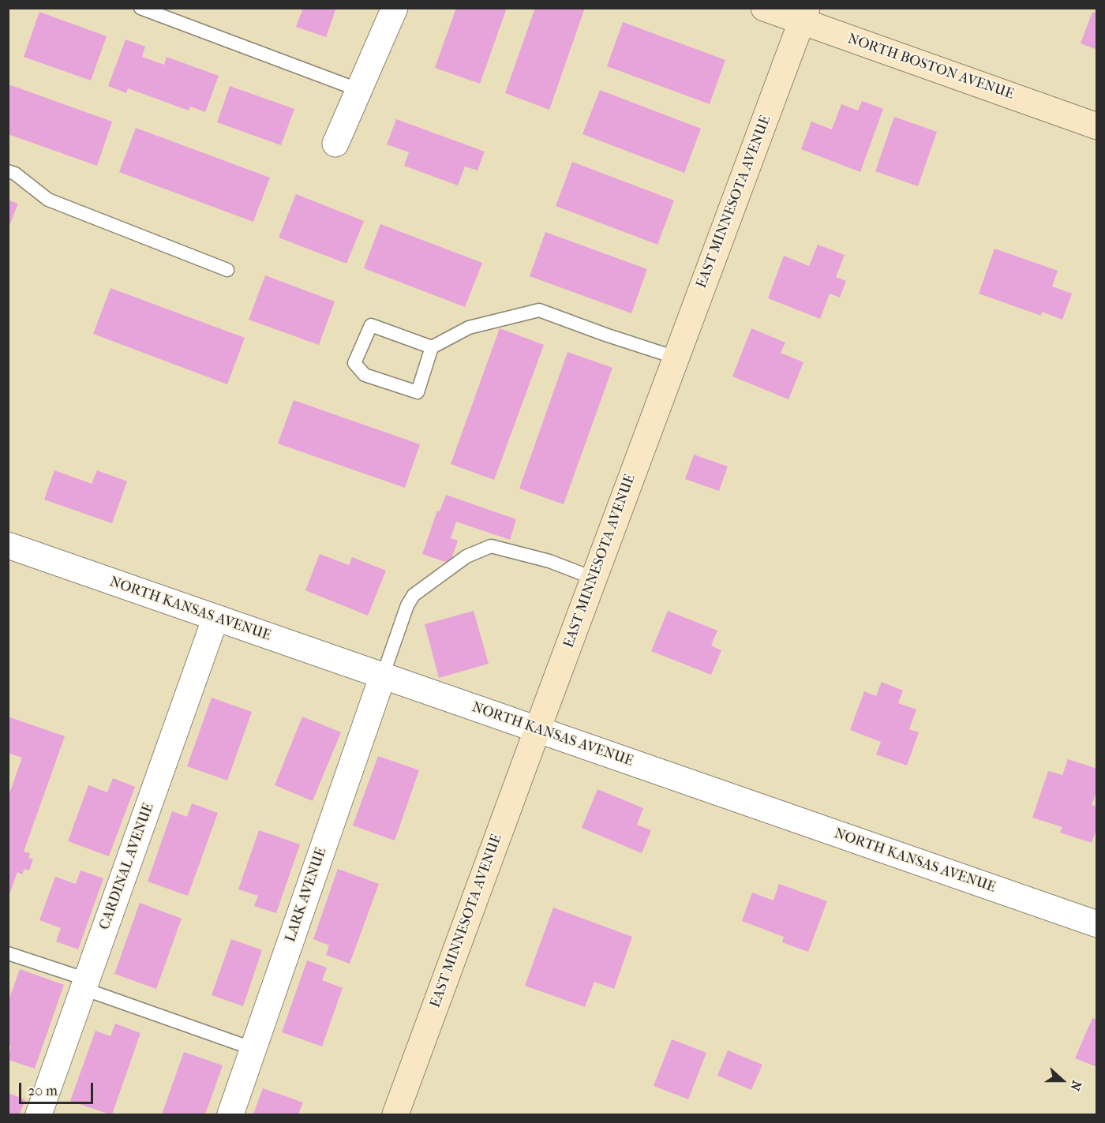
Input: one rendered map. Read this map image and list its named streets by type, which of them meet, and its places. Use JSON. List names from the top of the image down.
{
  "streets": {
    "street": [
      "NORTH BOSTON AVENUE",
      "EAST MINNESOTA AVENUE",
      "NORTH KANSAS AVENUE",
      "CARDINAL AVENUE",
      "LARK AVENUE"
    ]
  },
  "crossings": [
    ["NORTH BOSTON AVENUE", "EAST MINNESOTA AVENUE"],
    ["EAST MINNESOTA AVENUE", "NORTH KANSAS AVENUE"],
    ["NORTH KANSAS AVENUE", "CARDINAL AVENUE"],
    ["NORTH KANSAS AVENUE", "LARK AVENUE"]
  ],
  "scale_bar": "20 m",
  "north": "right"
}
